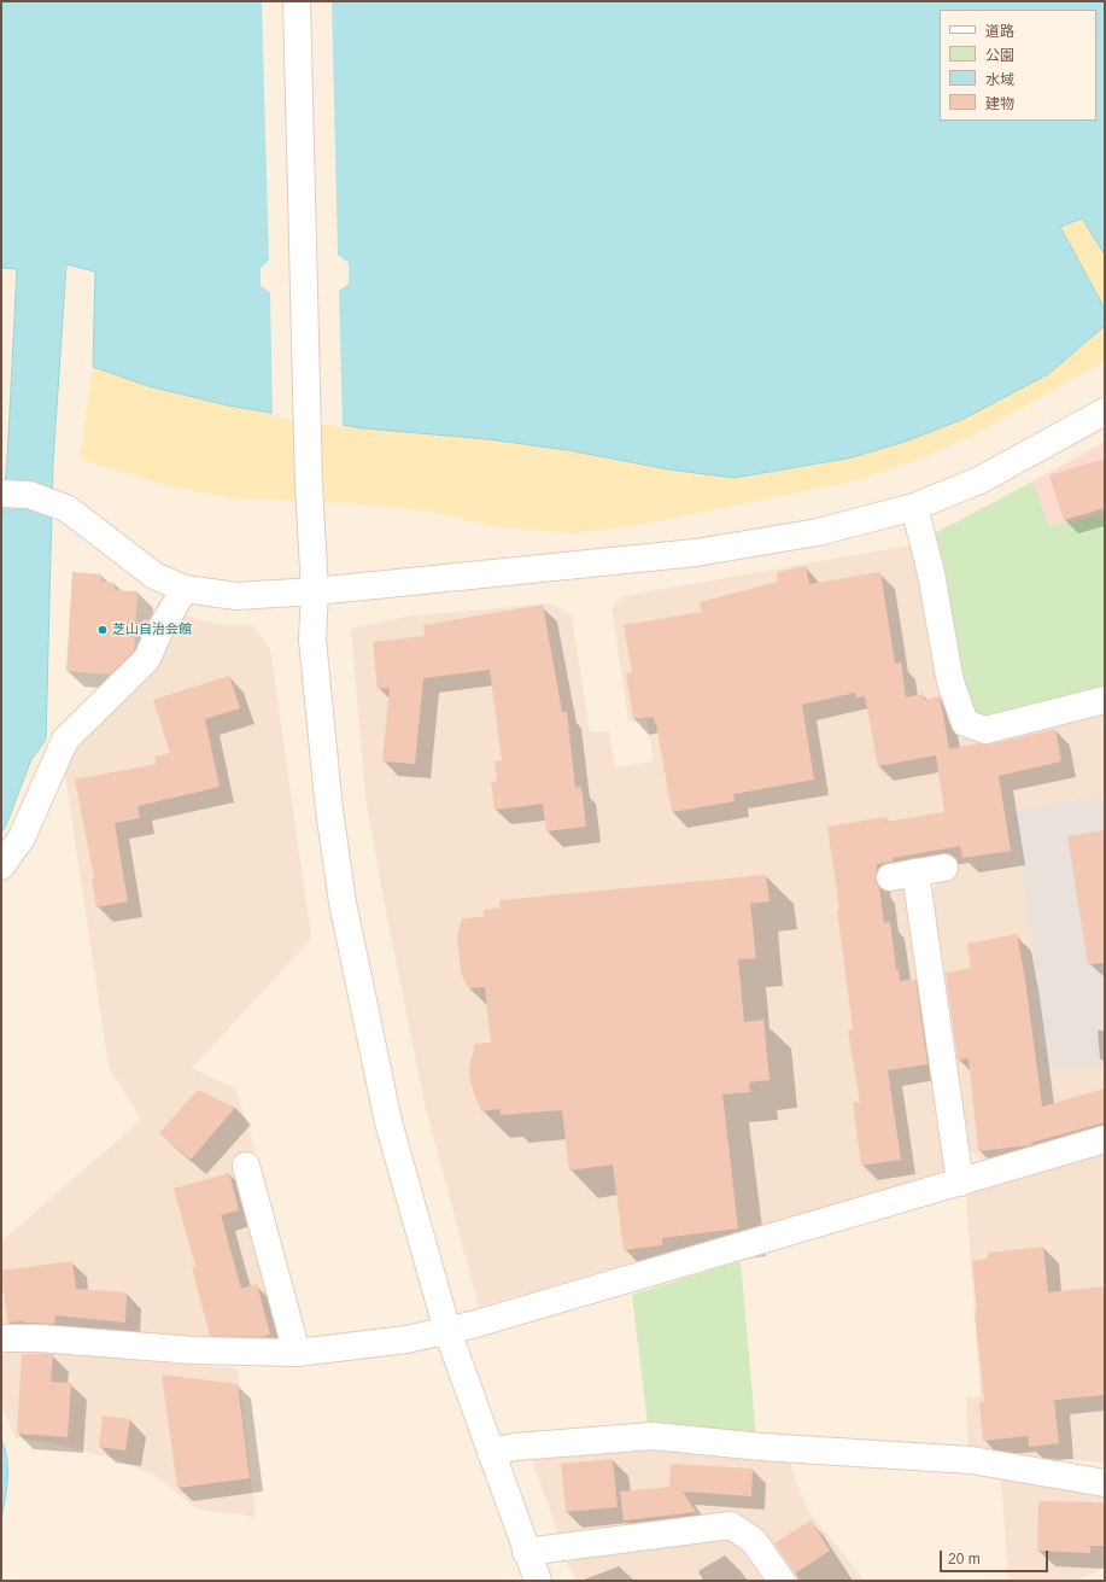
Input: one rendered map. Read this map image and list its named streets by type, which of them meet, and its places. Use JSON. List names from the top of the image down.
{
  "places": ["芝山自治会館"],
  "legend": [
    "道路",
    "公園",
    "水域",
    "建物"
  ],
  "scale_bar": "20 m"
}
